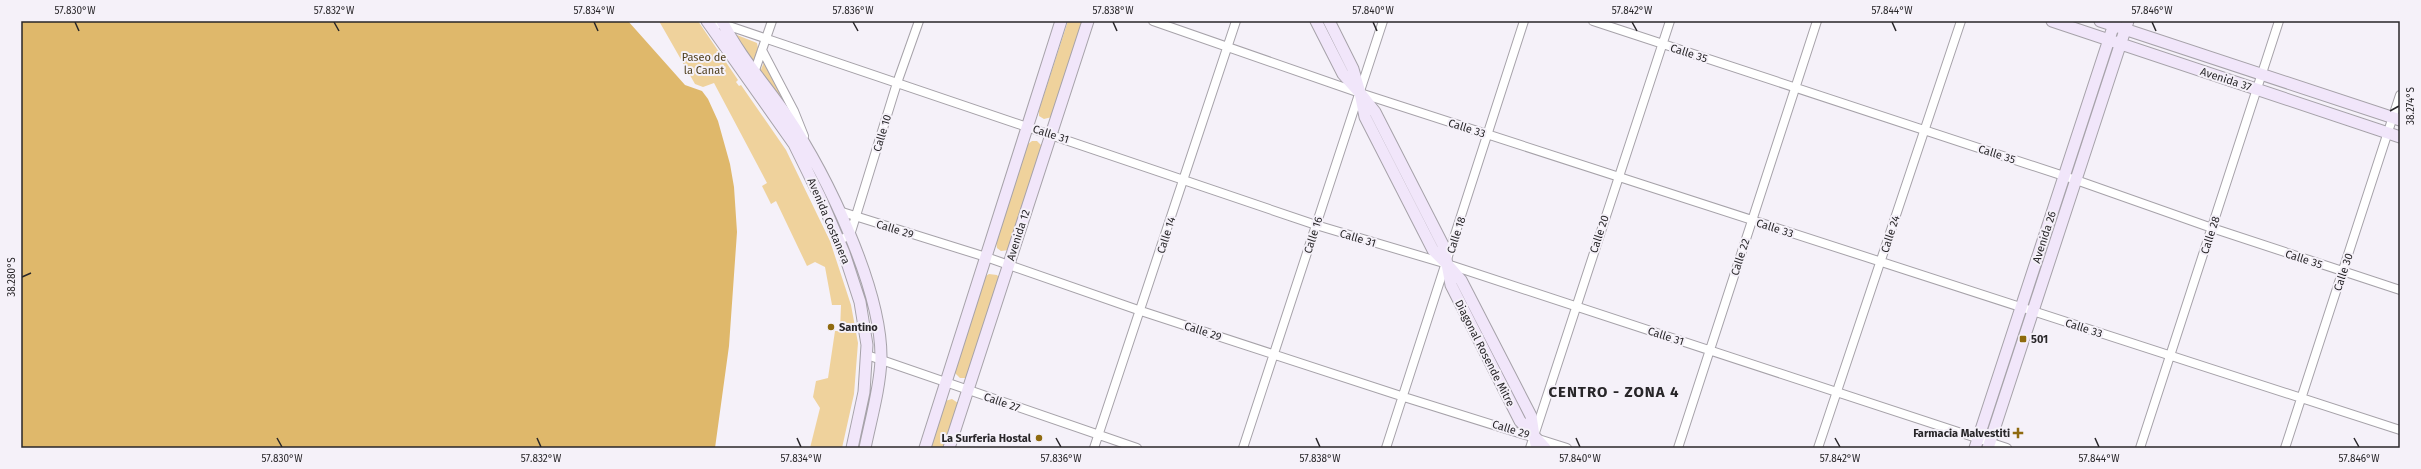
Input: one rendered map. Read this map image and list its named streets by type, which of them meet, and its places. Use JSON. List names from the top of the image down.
{
  "streets": {
    "main road": [
      "Avenida 37",
      "Avenida Costanera",
      "Avenida 12",
      "Avenida 26",
      "Diagonal Rosende Mitre"
    ],
    "street": [
      "Calle 35",
      "Calle 33",
      "Calle 10",
      "Calle 31",
      "Calle 29",
      "Calle 20",
      "Calle 24",
      "Calle 14",
      "Calle 16",
      "Calle 18",
      "Calle 28",
      "Calle 22",
      "Calle 30",
      "Calle 27"
    ]
  },
  "crossings": [
    ["Calle 35", "Calle 20"],
    ["Calle 35", "Calle 24"],
    ["Calle 35", "Calle 28"],
    ["Calle 35", "Avenida 26"],
    ["Calle 35", "Calle 22"],
    ["Calle 35", "Calle 30"],
    ["Avenida 37", "Calle 28"],
    ["Avenida 37", "Avenida 26"],
    ["Avenida 37", "Calle 30"],
    ["Calle 33", "Calle 20"],
    ["Calle 33", "Calle 24"],
    ["Calle 33", "Calle 14"],
    ["Calle 33", "Calle 16"],
    ["Calle 33", "Calle 18"],
    ["Calle 33", "Calle 28"],
    ["Calle 33", "Avenida 26"],
    ["Calle 33", "Calle 22"],
    ["Calle 33", "Calle 30"],
    ["Calle 33", "Diagonal Rosende Mitre"],
    ["Calle 10", "Calle 31"],
    ["Calle 10", "Avenida Costanera"],
    ["Calle 10", "Calle 29"],
    ["Calle 31", "Avenida Costanera"],
    ["Calle 31", "Calle 20"],
    ["Calle 31", "Calle 24"],
    ["Calle 31", "Avenida 12"],
    ["Calle 31", "Calle 14"],
    ["Calle 31", "Calle 16"],
    ["Calle 31", "Calle 18"],
    ["Calle 31", "Avenida 26"],
    ["Calle 31", "Calle 22"],
    ["Calle 31", "Diagonal Rosende Mitre"],
    ["Avenida Costanera", "Calle 29"],
    ["Avenida Costanera", "Calle 27"],
    ["Calle 29", "Calle 20"],
    ["Calle 29", "Avenida 12"],
    ["Calle 29", "Calle 14"],
    ["Calle 29", "Calle 16"],
    ["Calle 29", "Calle 18"],
    ["Calle 29", "Diagonal Rosende Mitre"],
    ["Calle 20", "Diagonal Rosende Mitre"],
    ["Avenida 12", "Calle 27"],
    ["Calle 14", "Calle 27"],
    ["Calle 16", "Diagonal Rosende Mitre"],
    ["Calle 18", "Diagonal Rosende Mitre"]
  ],
  "districts": ["CENTRO - ZONA 4"],
  "parks": ["Paseo de la Canat"],
  "places": {
    "other": ["Santino", "La Surferia Hostal"],
    "transit": ["501"],
    "health": ["Farmacia Malvestiti"]
  },
  "coordinates": [
    "57.830°W",
    "57.832°W",
    "57.834°W",
    "57.836°W",
    "57.838°W",
    "57.840°W",
    "57.842°W",
    "57.844°W",
    "57.846°W",
    "38.274°S",
    "38.280°S"
  ]
}
